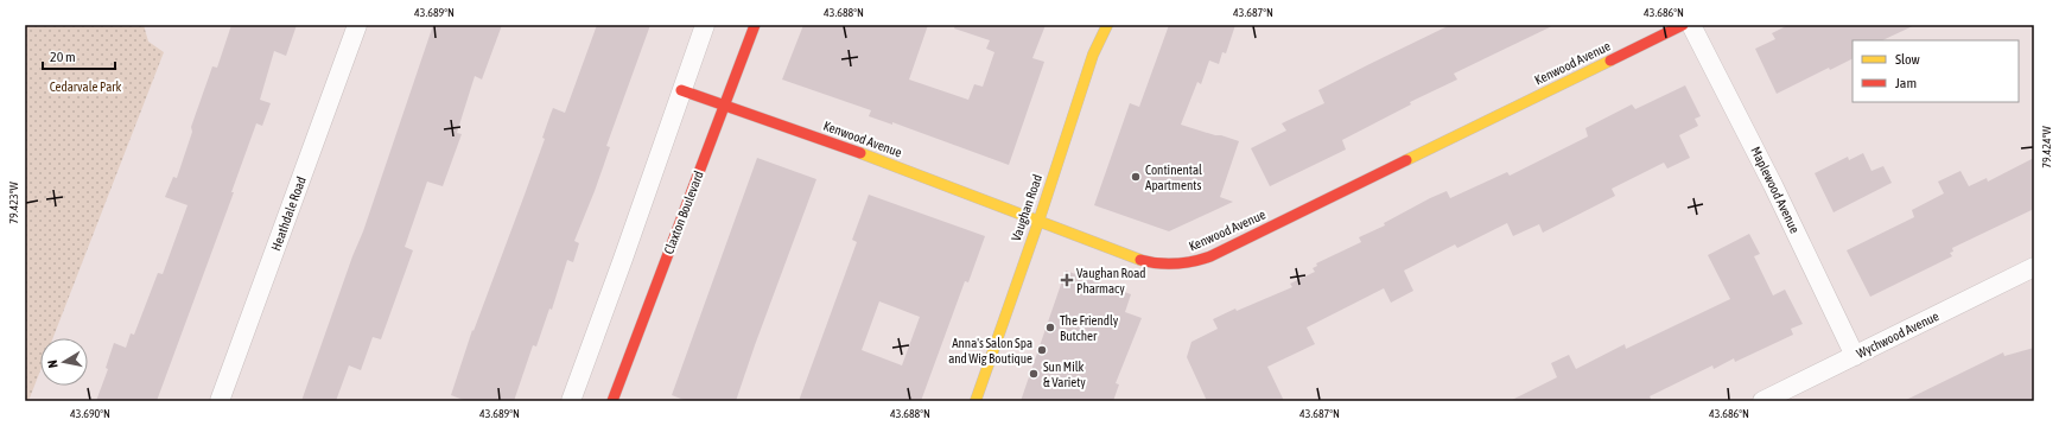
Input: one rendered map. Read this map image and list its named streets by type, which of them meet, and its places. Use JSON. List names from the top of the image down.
{
  "streets": {
    "street": [
      "Kenwood Avenue",
      "Maplewood Avenue",
      "Vaughan Road",
      "Claxton Boulevard",
      "Heathdale Road",
      "Wychwood Avenue"
    ]
  },
  "crossings": [
    ["Kenwood Avenue", "Vaughan Road"],
    ["Kenwood Avenue", "Claxton Boulevard"],
    ["Maplewood Avenue", "Wychwood Avenue"]
  ],
  "parks": ["Cedarvale Park"],
  "places": {
    "other": [
      "Continental Apartments",
      "The Friendly Butcher",
      "Anna's Salon Spa and Wig Boutique",
      "Sun Milk & Variety"
    ],
    "health": ["Vaughan Road Pharmacy"]
  },
  "legend": ["Slow", "Jam"],
  "scale_bar": "20 m",
  "north": "left",
  "coordinates": [
    "43.689°N",
    "43.688°N",
    "43.687°N",
    "43.686°N",
    "79.424°W",
    "79.423°W",
    "43.690°N"
  ]
}
